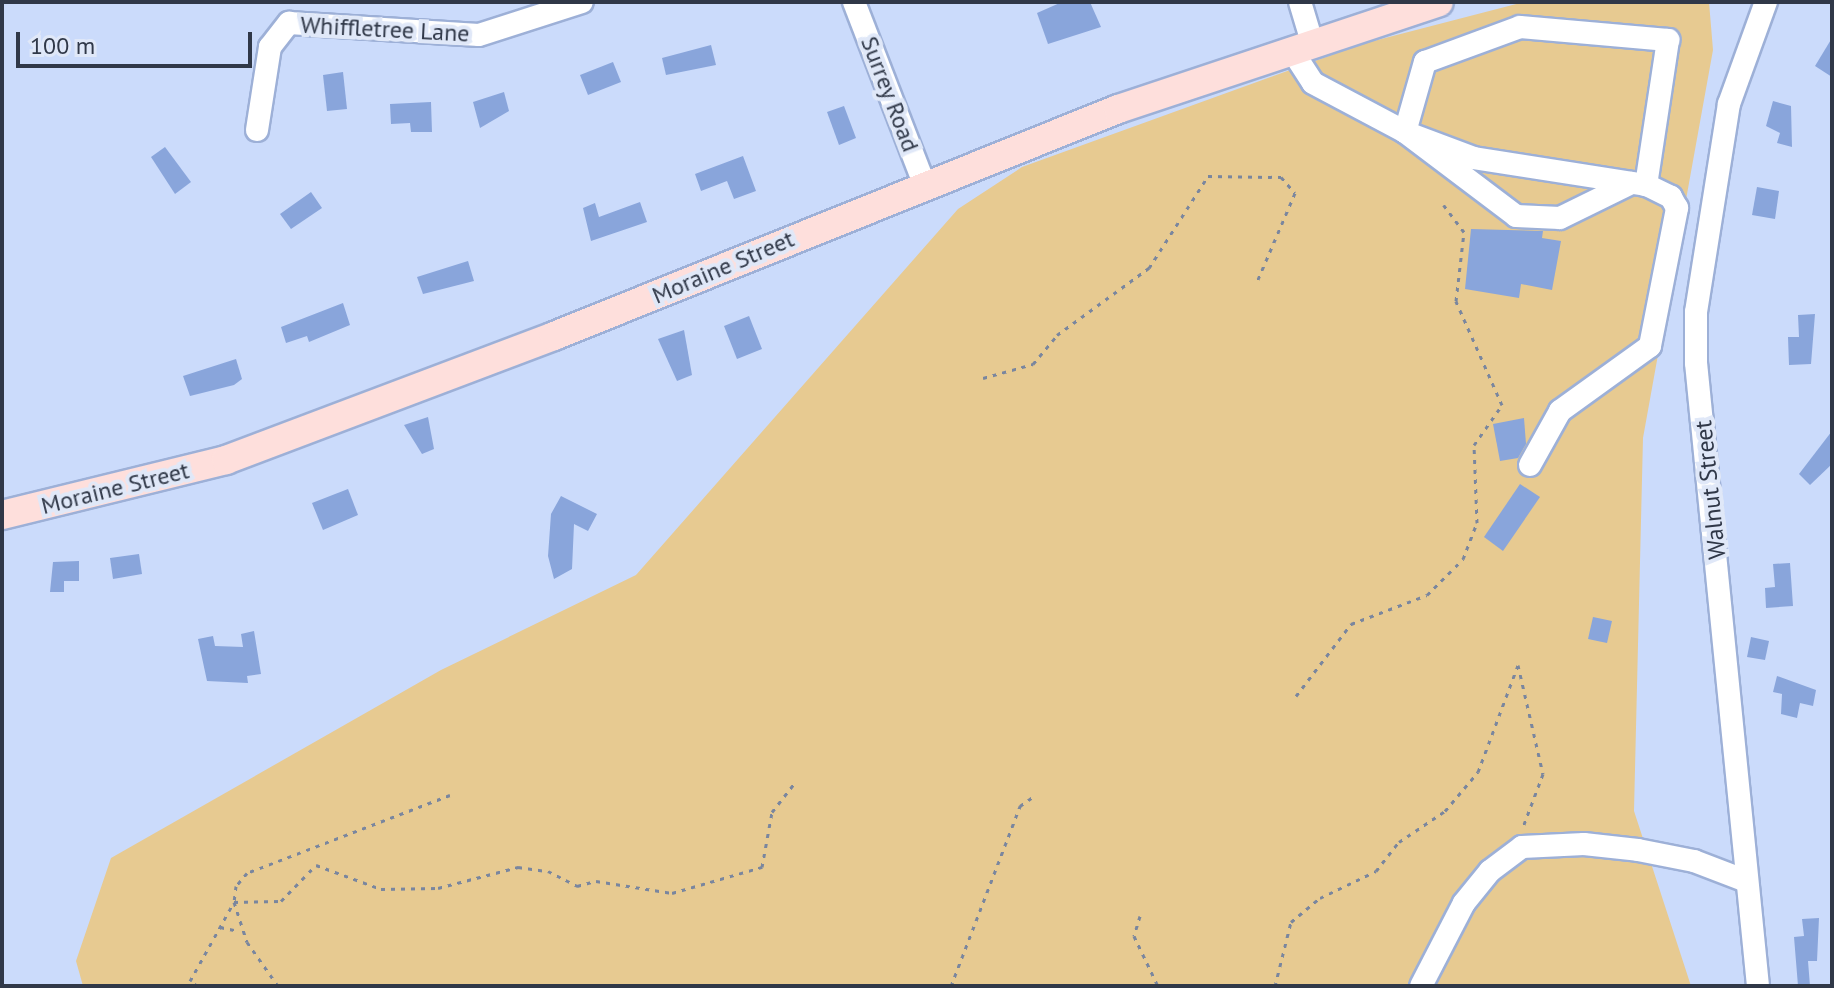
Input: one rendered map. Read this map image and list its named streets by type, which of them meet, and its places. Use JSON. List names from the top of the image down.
{
  "streets": {
    "main road": ["Moraine Street"],
    "street": ["Whiffletree Lane", "Surrey Road", "Walnut Street"]
  },
  "crossings": [
    ["Surrey Road", "Moraine Street"]
  ],
  "scale_bar": "100 m"
}
